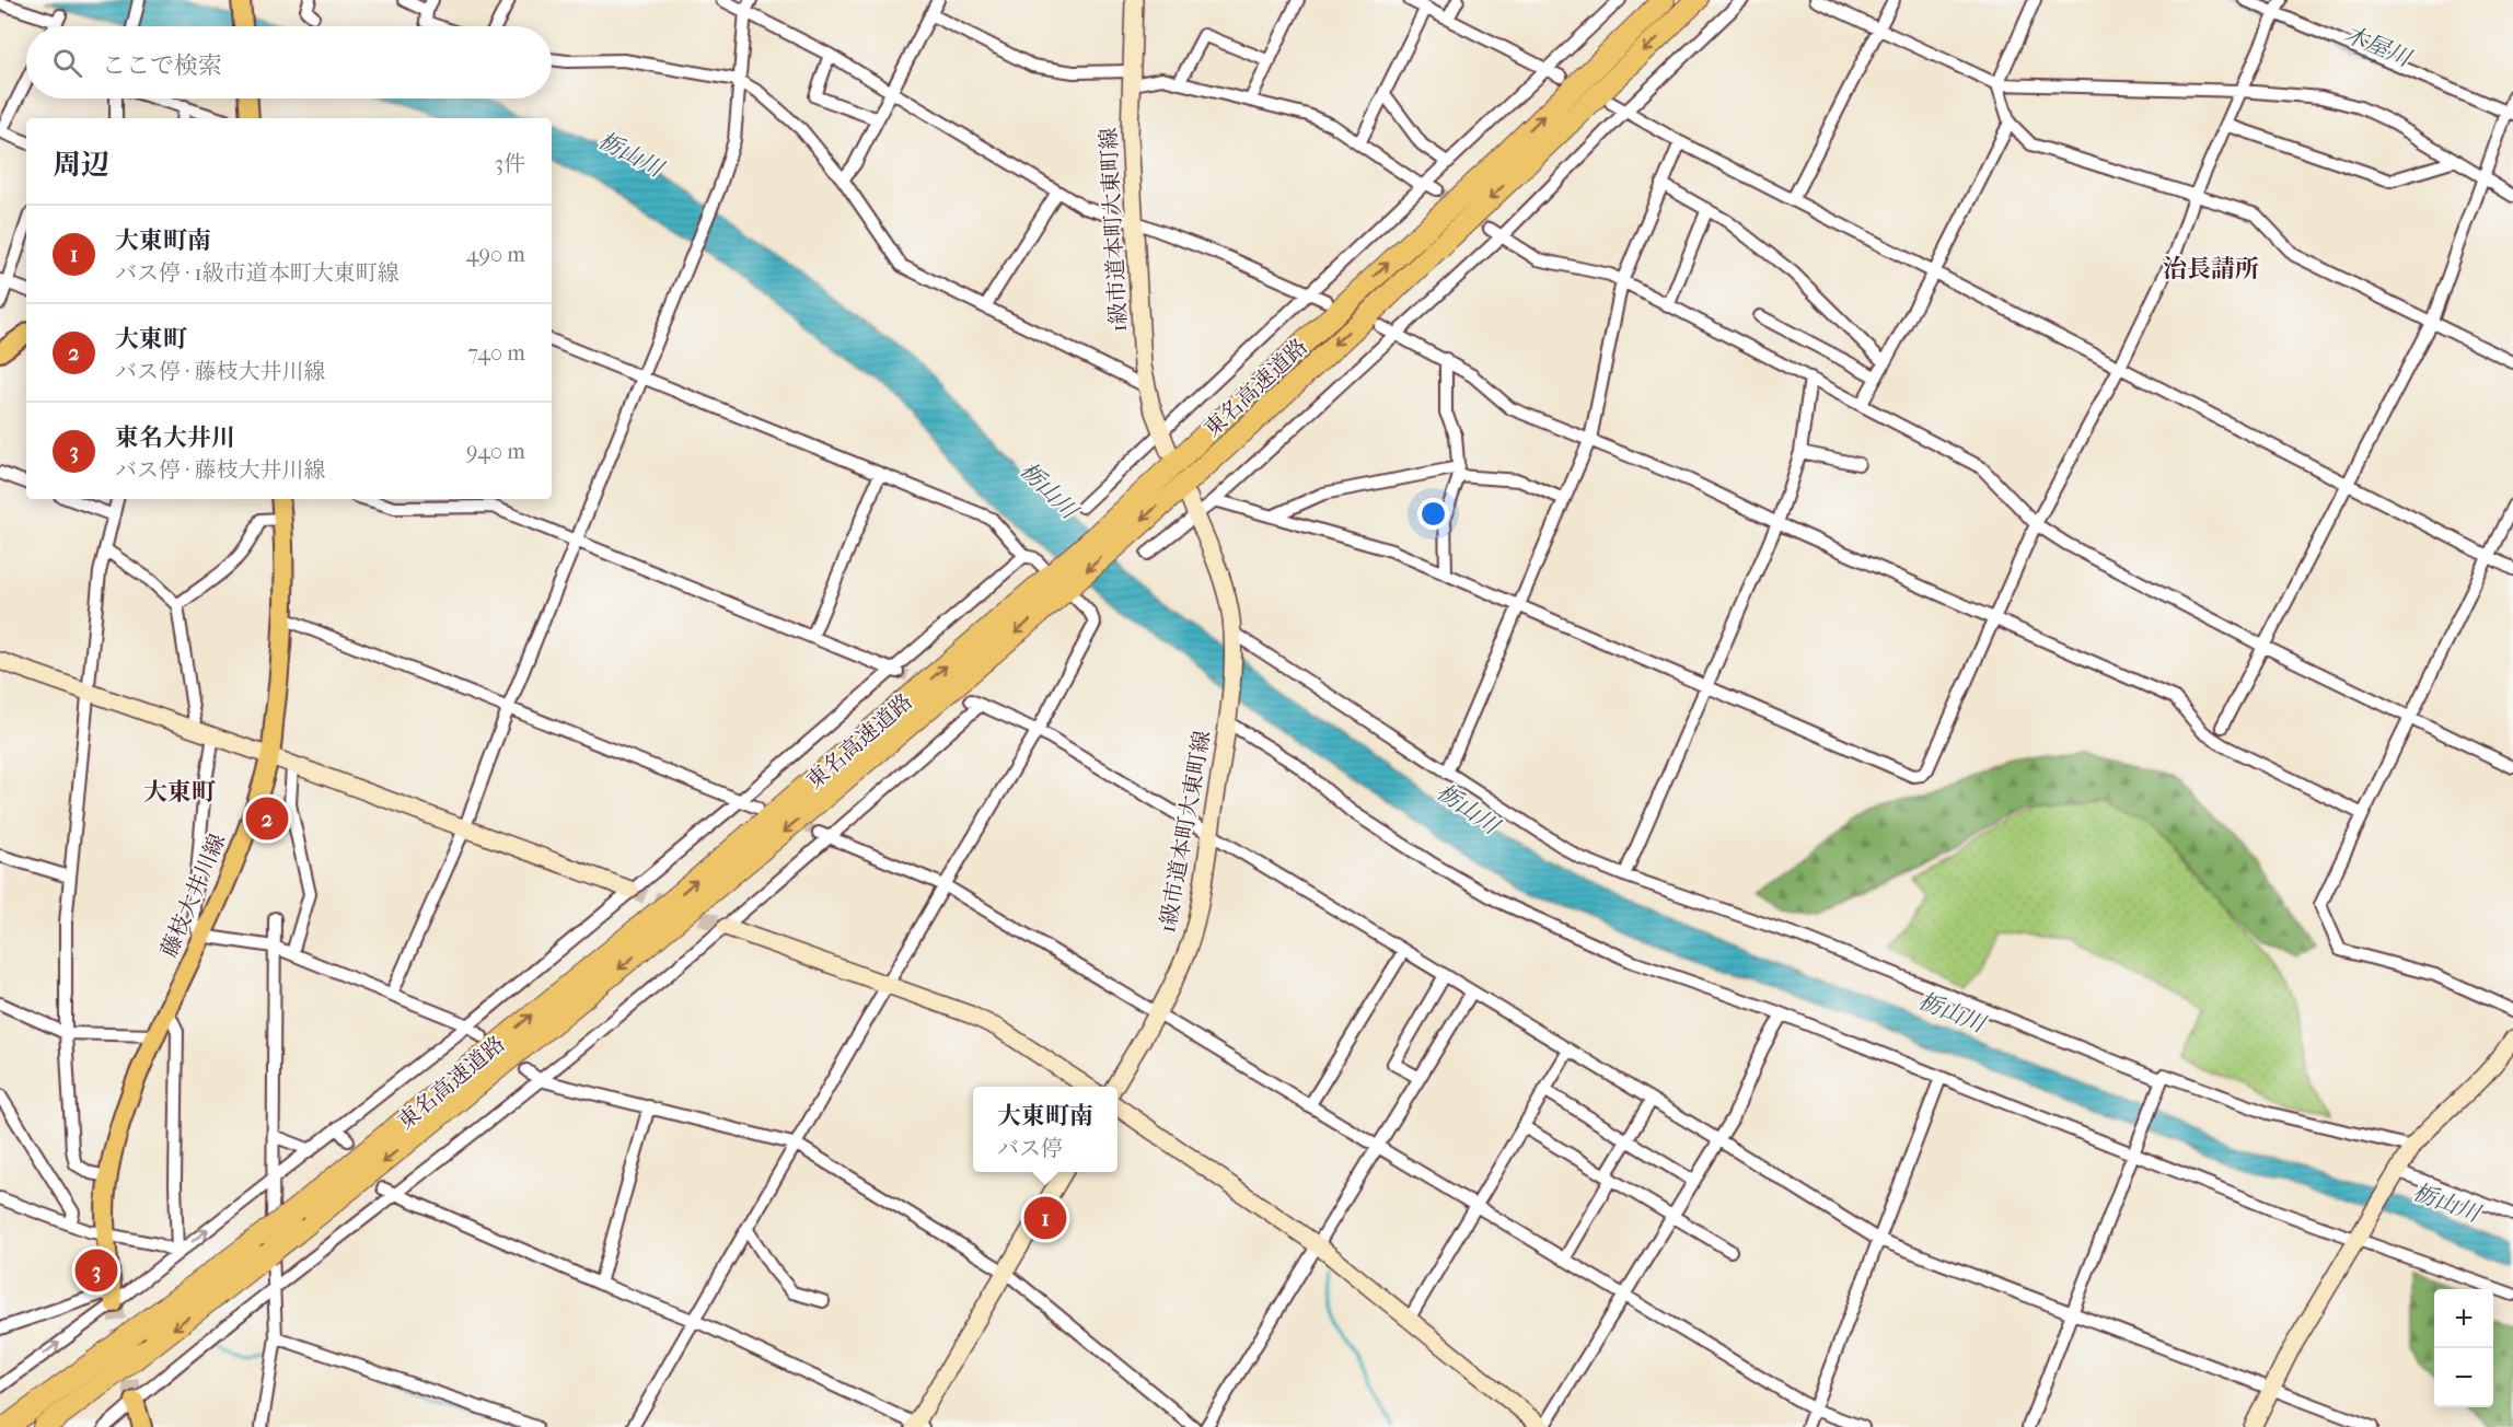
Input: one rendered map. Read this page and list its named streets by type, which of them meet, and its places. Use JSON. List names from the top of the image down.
{
  "streets": {
    "highway": ["東名高速道路"],
    "main road": ["藤枝大井川線"],
    "street": ["1級市道本町大東町線"]
  },
  "districts": ["治長請所", "大東町"],
  "water": ["木屋川", "栃山川"],
  "page": {
    "search": "ここで検索",
    "heading": ["周辺", "3件"],
    "list": [
      {
        "mark": "1",
        "name": "大東町南",
        "note": "バス停 · 1級市道本町大東町線",
        "value": "490 m"
      },
      {
        "mark": "2",
        "name": "大東町",
        "note": "バス停 · 藤枝大井川線",
        "value": "740 m"
      },
      {
        "mark": "3",
        "name": "東名大井川",
        "note": "バス停 · 藤枝大井川線",
        "value": "940 m"
      }
    ],
    "pins": ["2", "1", "3"],
    "popup": ["大東町南", "バス停"],
    "map_buttons": ["+", "−"]
  }
}
